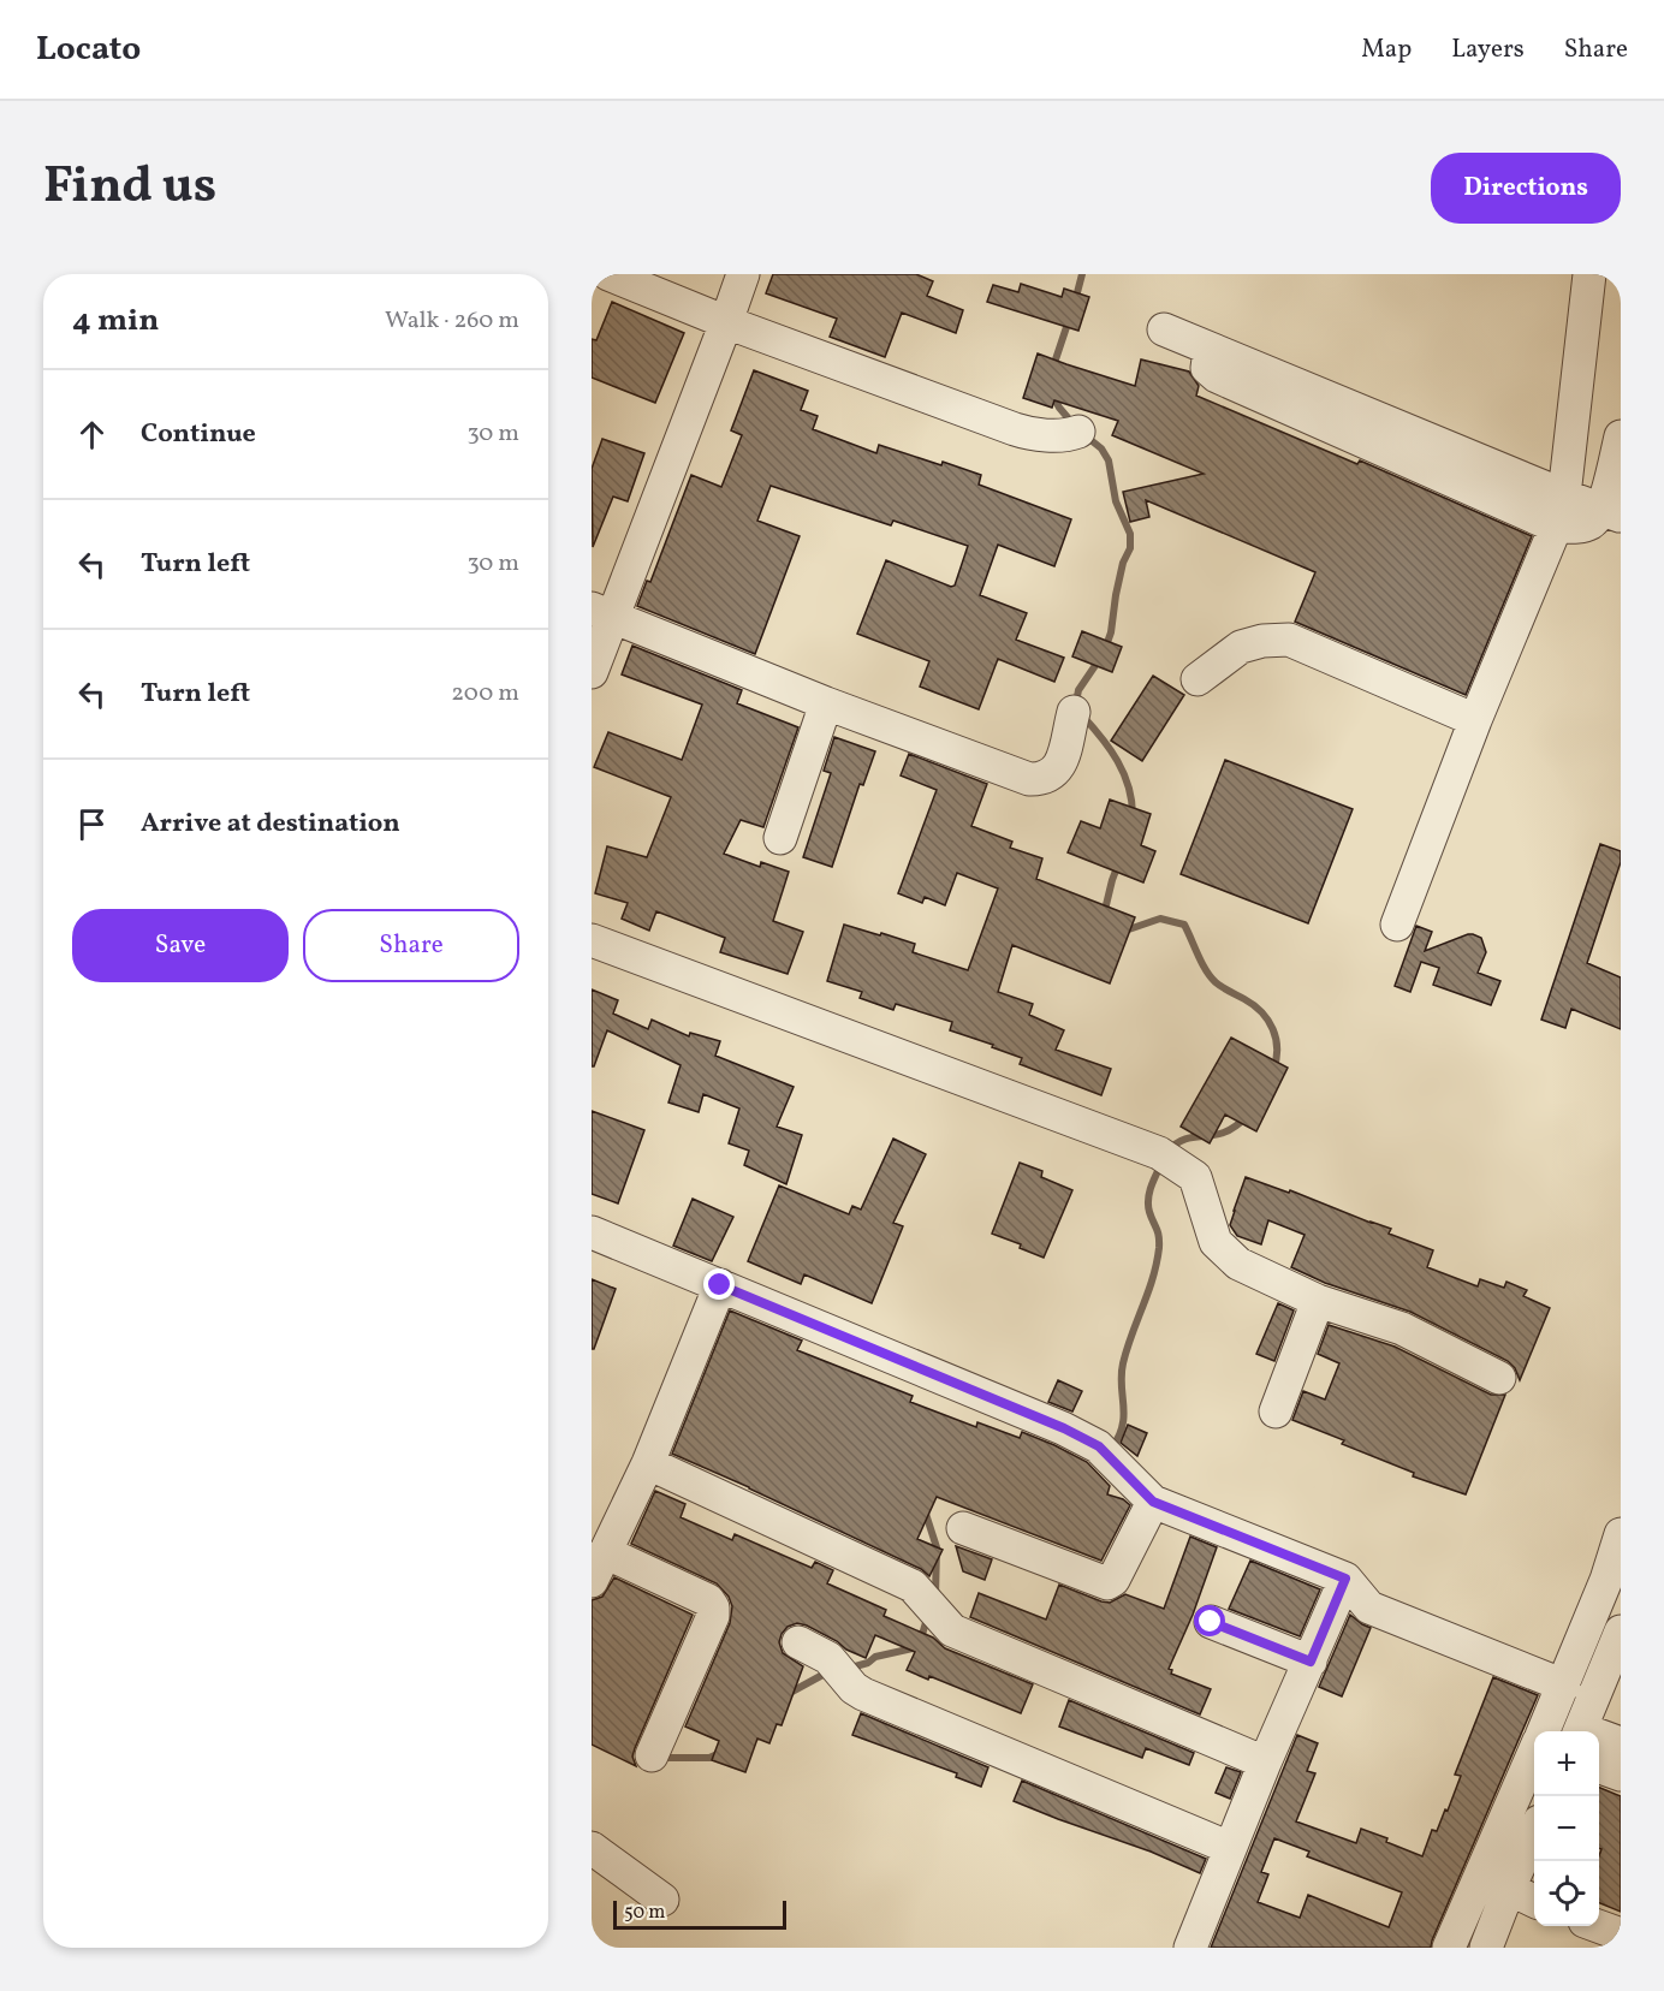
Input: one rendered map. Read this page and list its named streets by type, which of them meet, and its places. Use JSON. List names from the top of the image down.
{
  "scale_bar": "50 m",
  "page": {
    "header": "Locato",
    "nav": ["Map", "Layers", "Share"],
    "title": "Find us",
    "buttons": [
      "Directions",
      ["Save", "Share"]
    ],
    "heading": ["4 min", "Walk · 260 m"],
    "list": [
      ["Continue", "30 m"],
      ["Turn left", "30 m"],
      ["Turn left", "200 m"],
      "Arrive at destination"
    ],
    "map_buttons": ["+", "−"],
    "scale": "50 m"
  }
}
